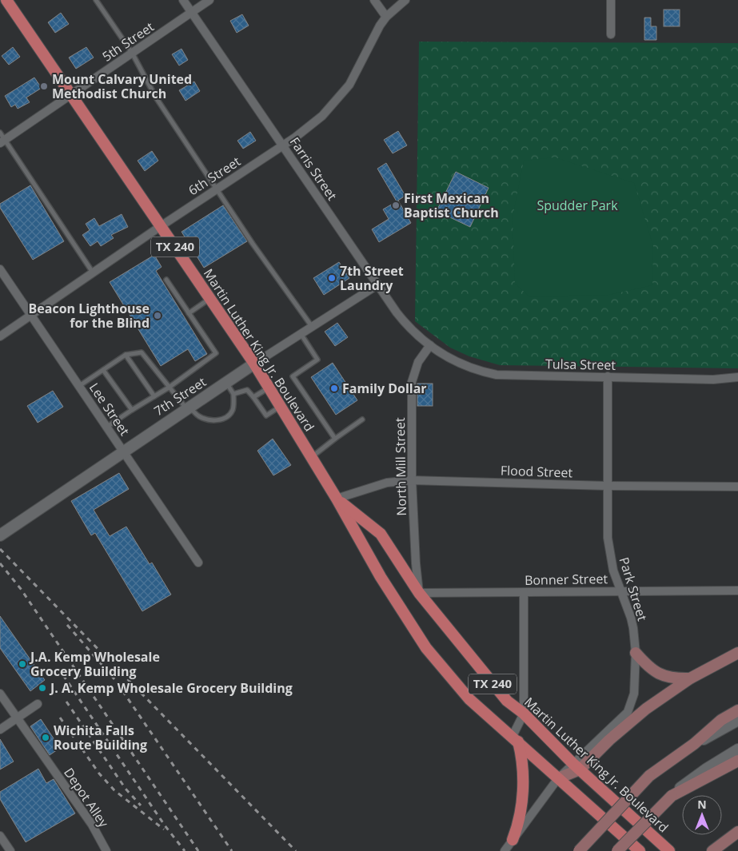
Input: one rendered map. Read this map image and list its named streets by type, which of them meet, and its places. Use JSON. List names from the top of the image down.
{
  "streets": {
    "main road": ["TX 240", "Martin Luther King Jr. Boulevard"],
    "street": [
      "5th Street",
      "Farris Street",
      "6th Street",
      "Tulsa Street",
      "7th Street",
      "Lee Street",
      "North Mill Street",
      "Flood Street",
      "Bonner Street",
      "Park Street",
      "Depot Alley"
    ]
  },
  "crossings": [
    ["5th Street", "Farris Street"],
    ["5th Street", "Martin Luther King Jr. Boulevard"],
    ["Farris Street", "6th Street"],
    ["Farris Street", "Tulsa Street"],
    ["Farris Street", "7th Street"],
    ["Farris Street", "North Mill Street"],
    ["6th Street", "Martin Luther King Jr. Boulevard"],
    ["6th Street", "Lee Street"],
    ["Martin Luther King Jr. Boulevard", "7th Street"],
    ["Martin Luther King Jr. Boulevard", "North Mill Street"],
    ["Martin Luther King Jr. Boulevard", "Flood Street"],
    ["Martin Luther King Jr. Boulevard", "Bonner Street"],
    ["Martin Luther King Jr. Boulevard", "Park Street"],
    ["Tulsa Street", "North Mill Street"],
    ["Tulsa Street", "Park Street"],
    ["7th Street", "Lee Street"],
    ["North Mill Street", "Flood Street"],
    ["North Mill Street", "Bonner Street"],
    ["Flood Street", "Park Street"],
    ["Bonner Street", "Park Street"]
  ],
  "parks": ["Spudder Park"],
  "places": [
    "Mount Calvary United Methodist Church",
    "First Mexican Baptist Church",
    "7th Street Laundry",
    "Beacon Lighthouse for the Blind",
    "Family Dollar",
    "J.A. Kemp Wholesale Grocery Building",
    "J. A. Kemp Wholesale Grocery Building",
    "Wichita Falls Route Building"
  ],
  "north": "top"
}
